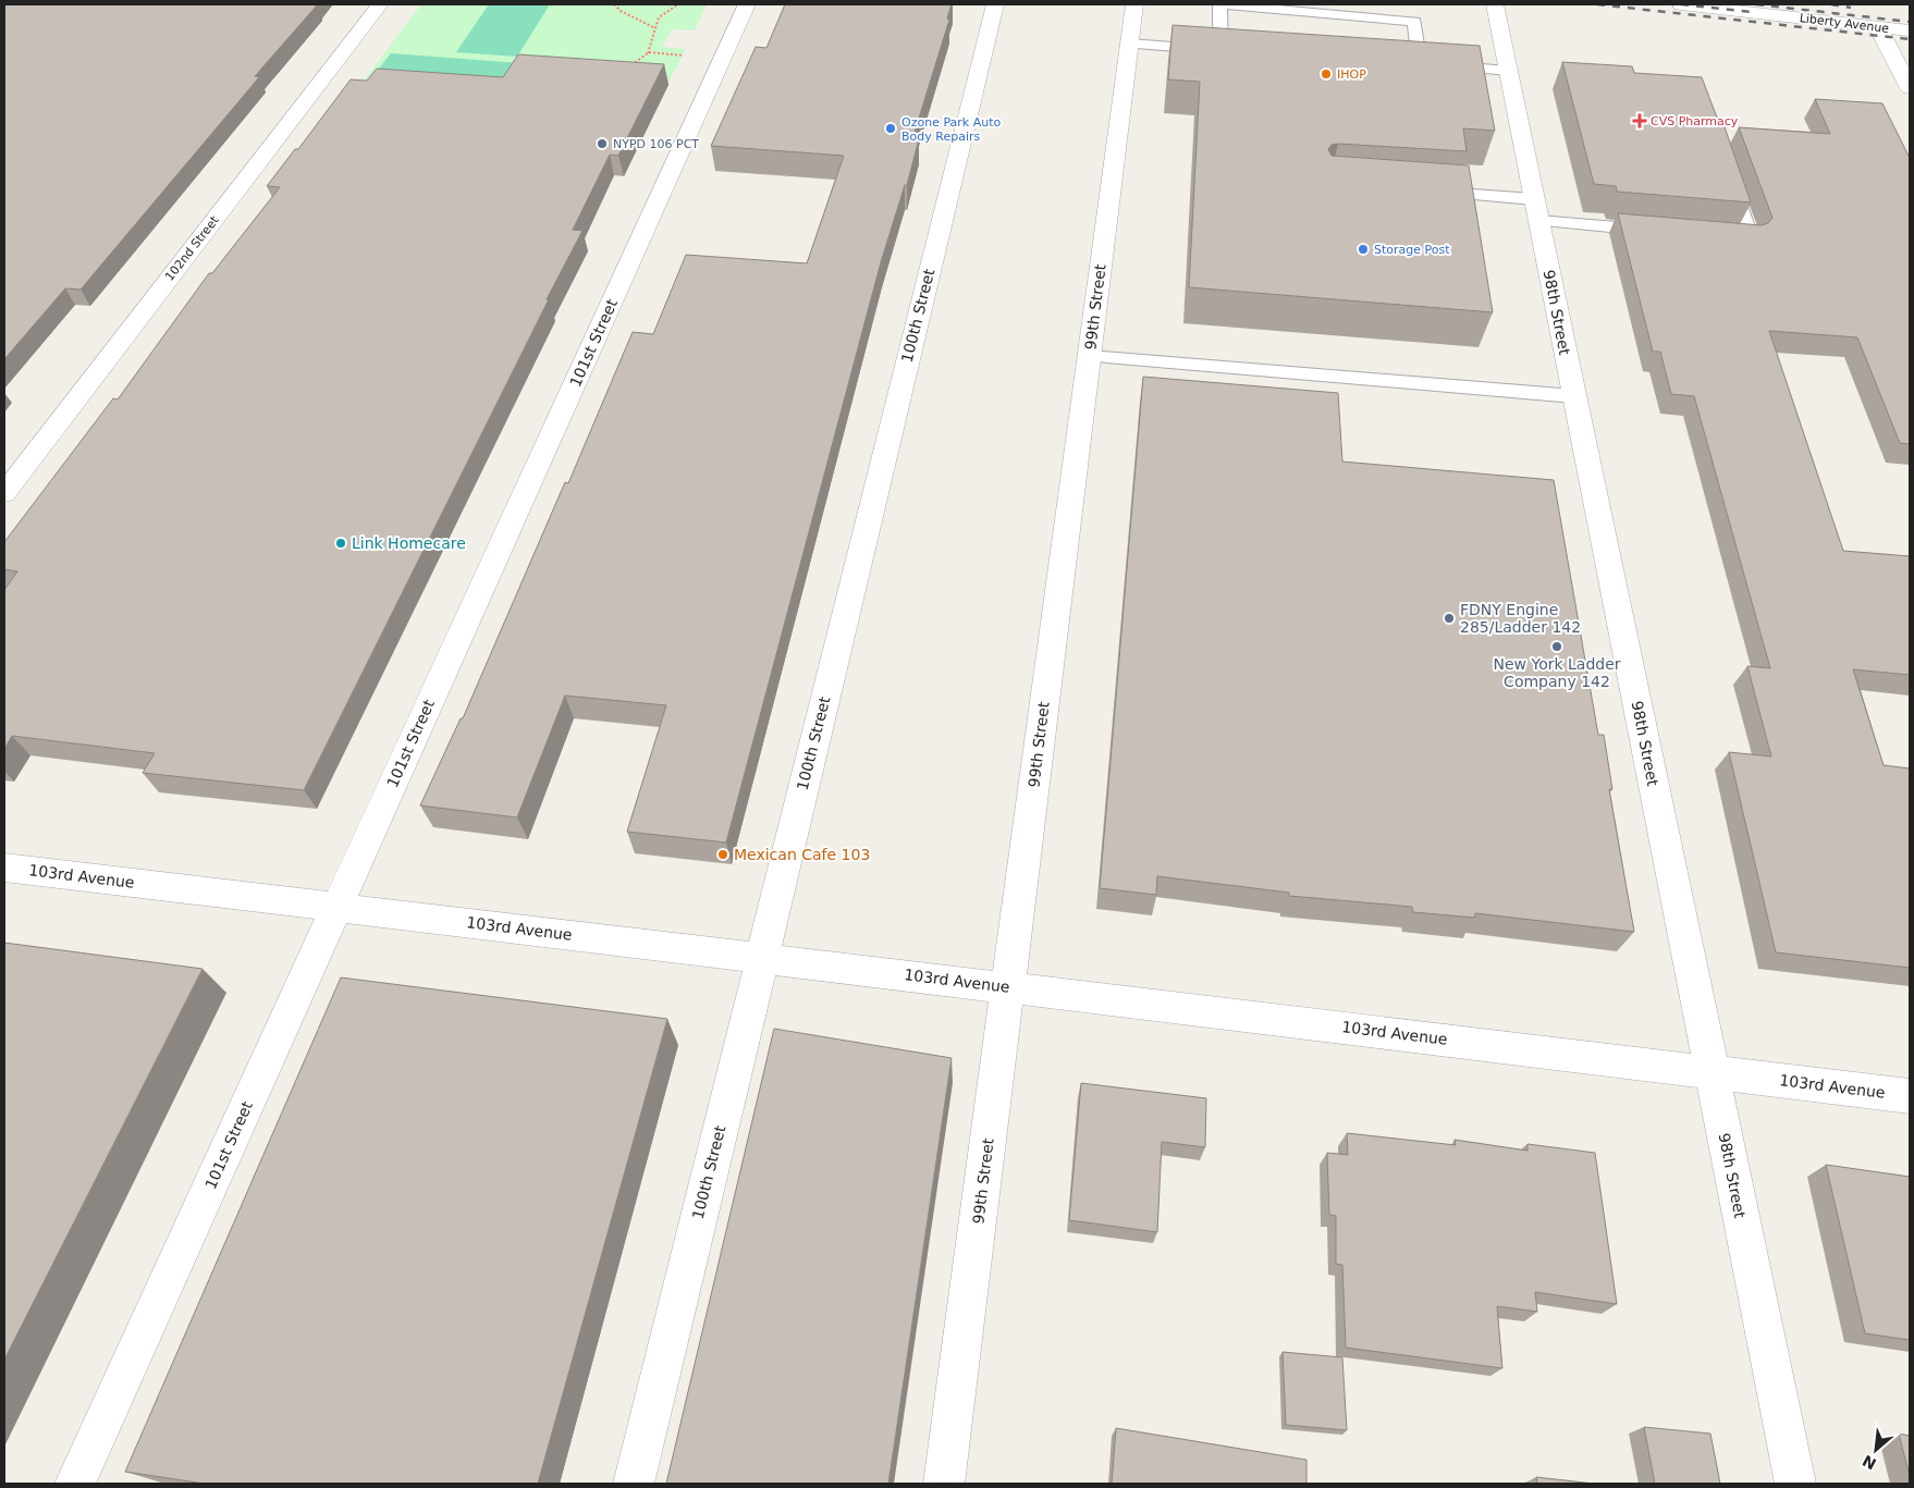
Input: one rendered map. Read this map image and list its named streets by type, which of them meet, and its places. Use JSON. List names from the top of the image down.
{
  "streets": {
    "street": [
      "Liberty Avenue",
      "102nd Street",
      "99th Street",
      "98th Street",
      "100th Street",
      "101st Street",
      "103rd Avenue"
    ]
  },
  "crossings": [
    ["99th Street", "103rd Avenue"],
    ["98th Street", "103rd Avenue"],
    ["100th Street", "103rd Avenue"],
    ["101st Street", "103rd Avenue"]
  ],
  "places": {
    "other": [
      "IHOP",
      "Ozone Park Auto Body Repairs",
      "NYPD 106 PCT",
      "Storage Post",
      "Link Homecare",
      "FDNY Engine 285/Ladder 142",
      "New York Ladder Company 142",
      "Mexican Cafe 103"
    ],
    "health": ["CVS Pharmacy"]
  },
  "north": "bottom left"
}
